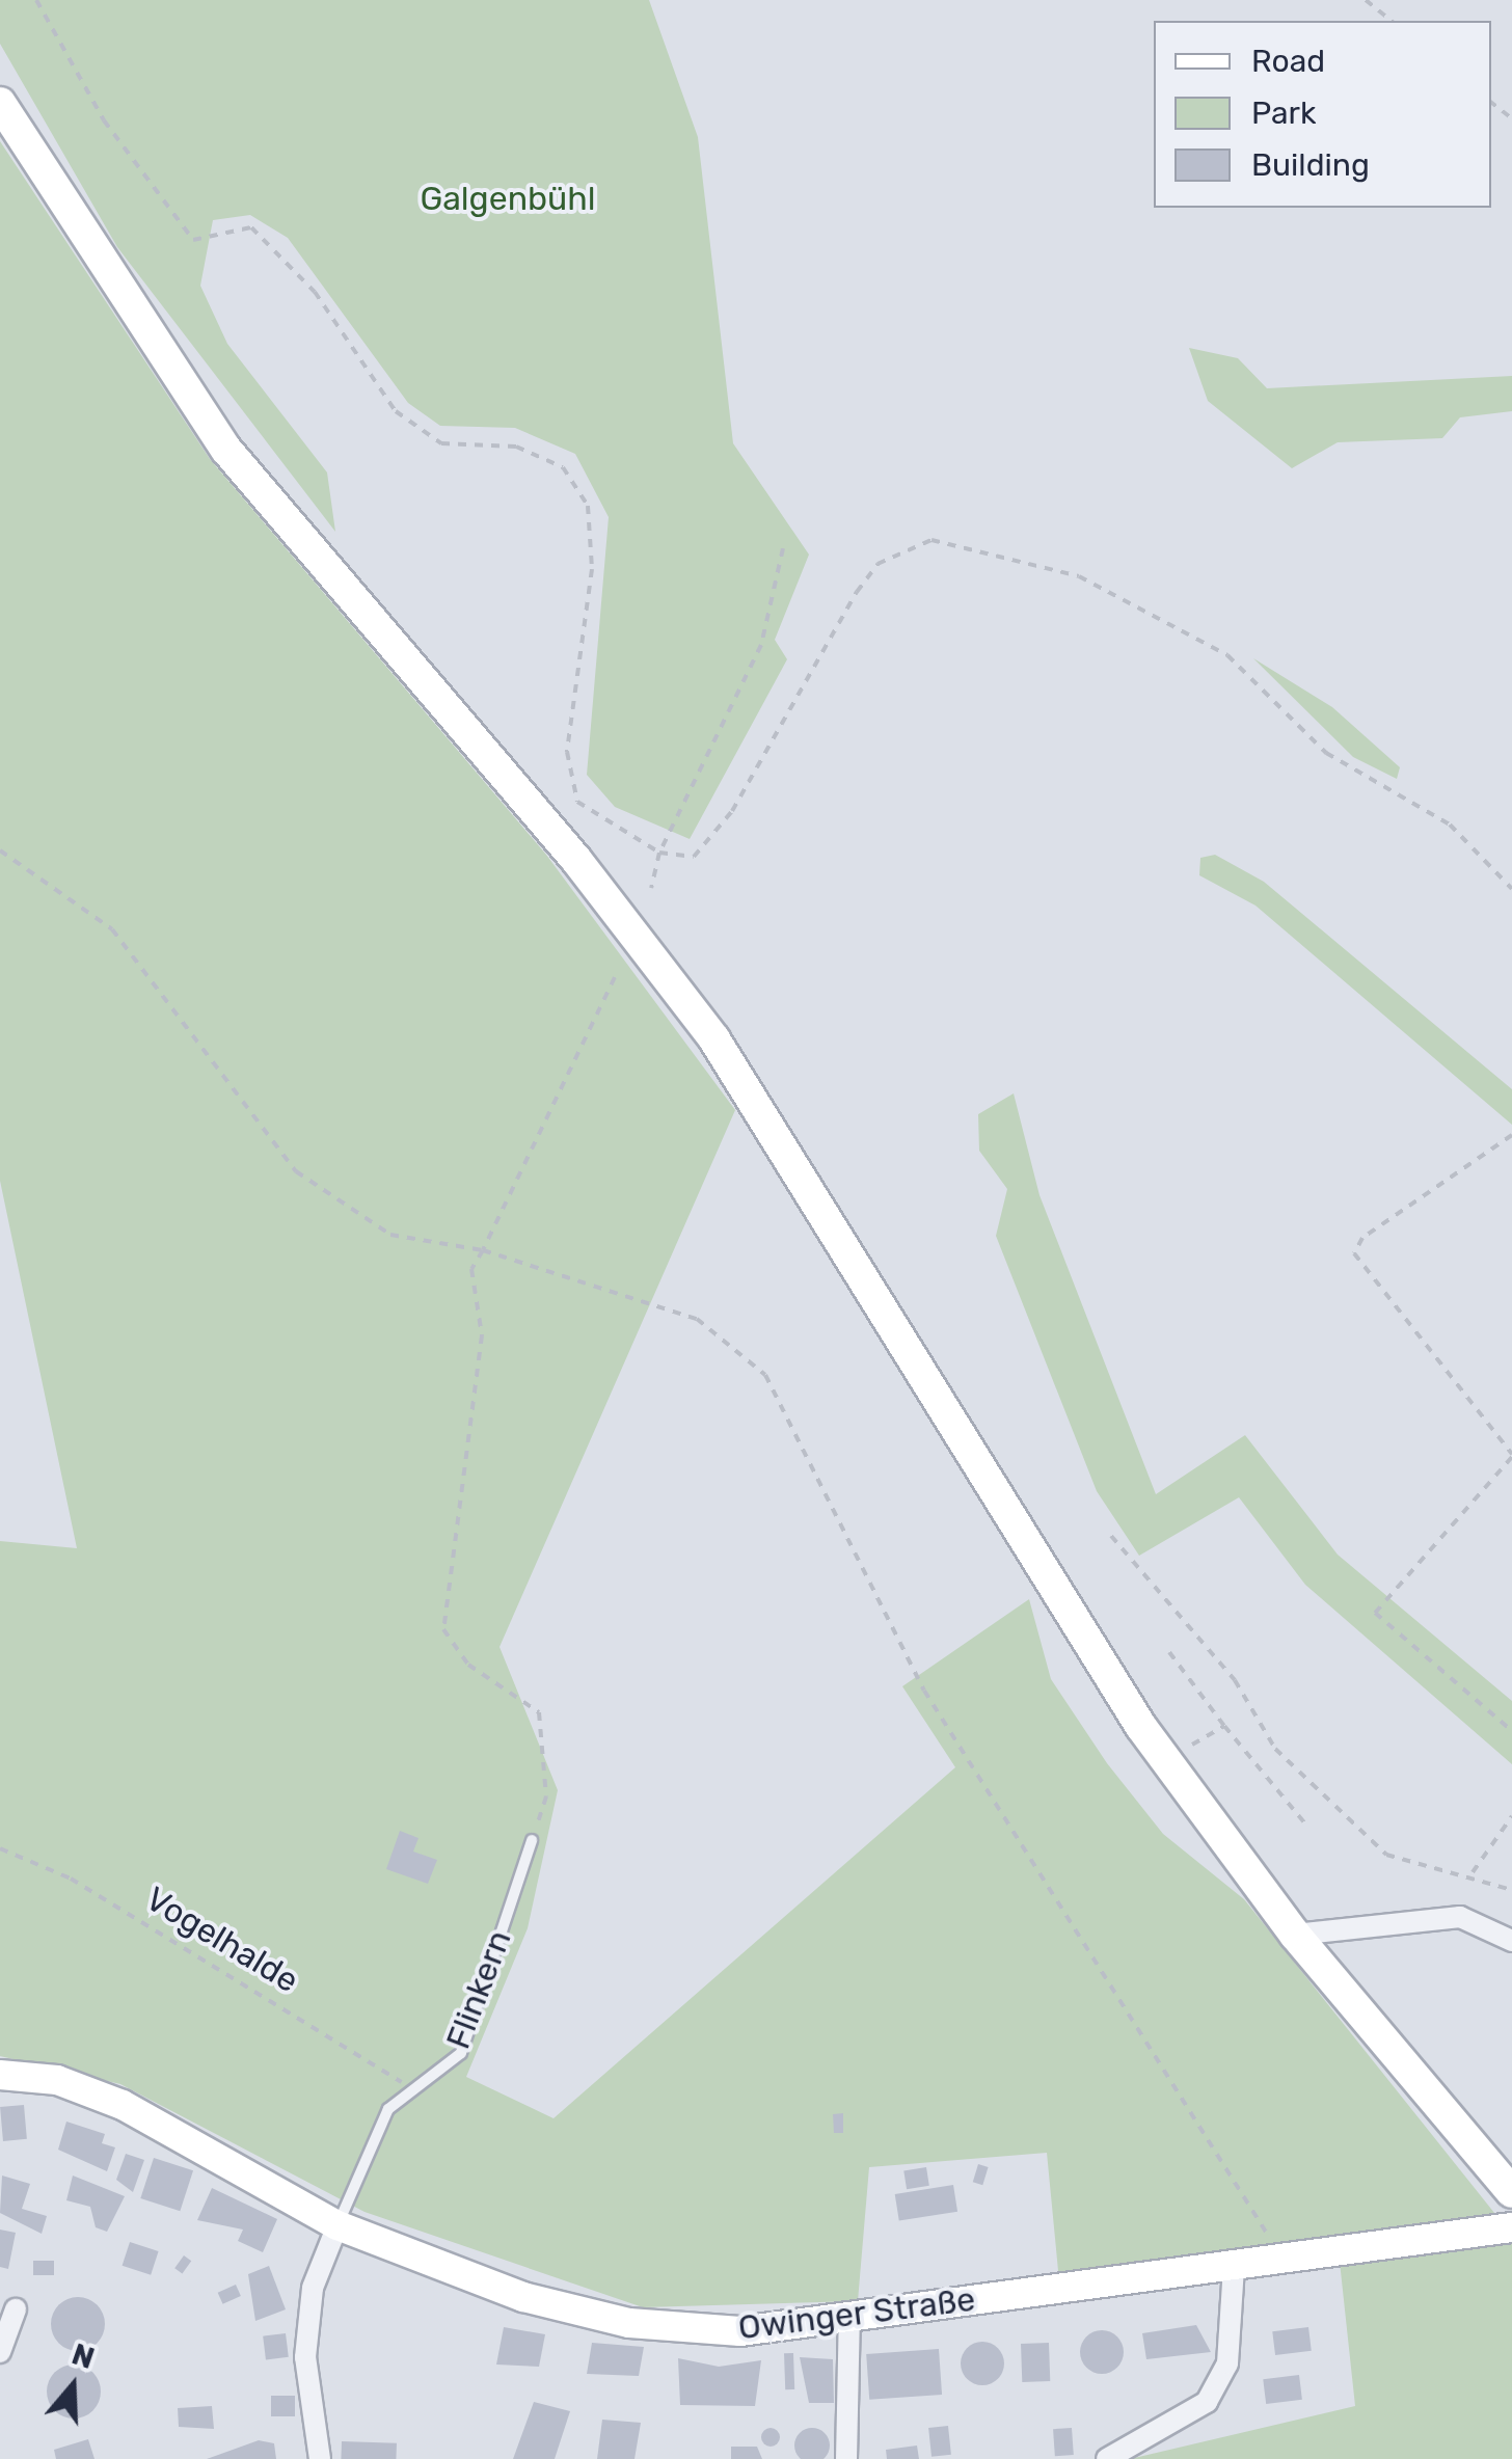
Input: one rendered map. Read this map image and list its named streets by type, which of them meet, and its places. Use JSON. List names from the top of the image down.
{
  "streets": {
    "street": ["Owinger Straße"],
    "lane": ["Flinkern"],
    "path": ["Vogelhalde"]
  },
  "crossings": [
    ["Vogelhalde", "Flinkern"],
    ["Flinkern", "Owinger Straße"]
  ],
  "parks": ["Galgenbühl"],
  "legend": ["Road", "Park", "Building"],
  "north": "top"
}
